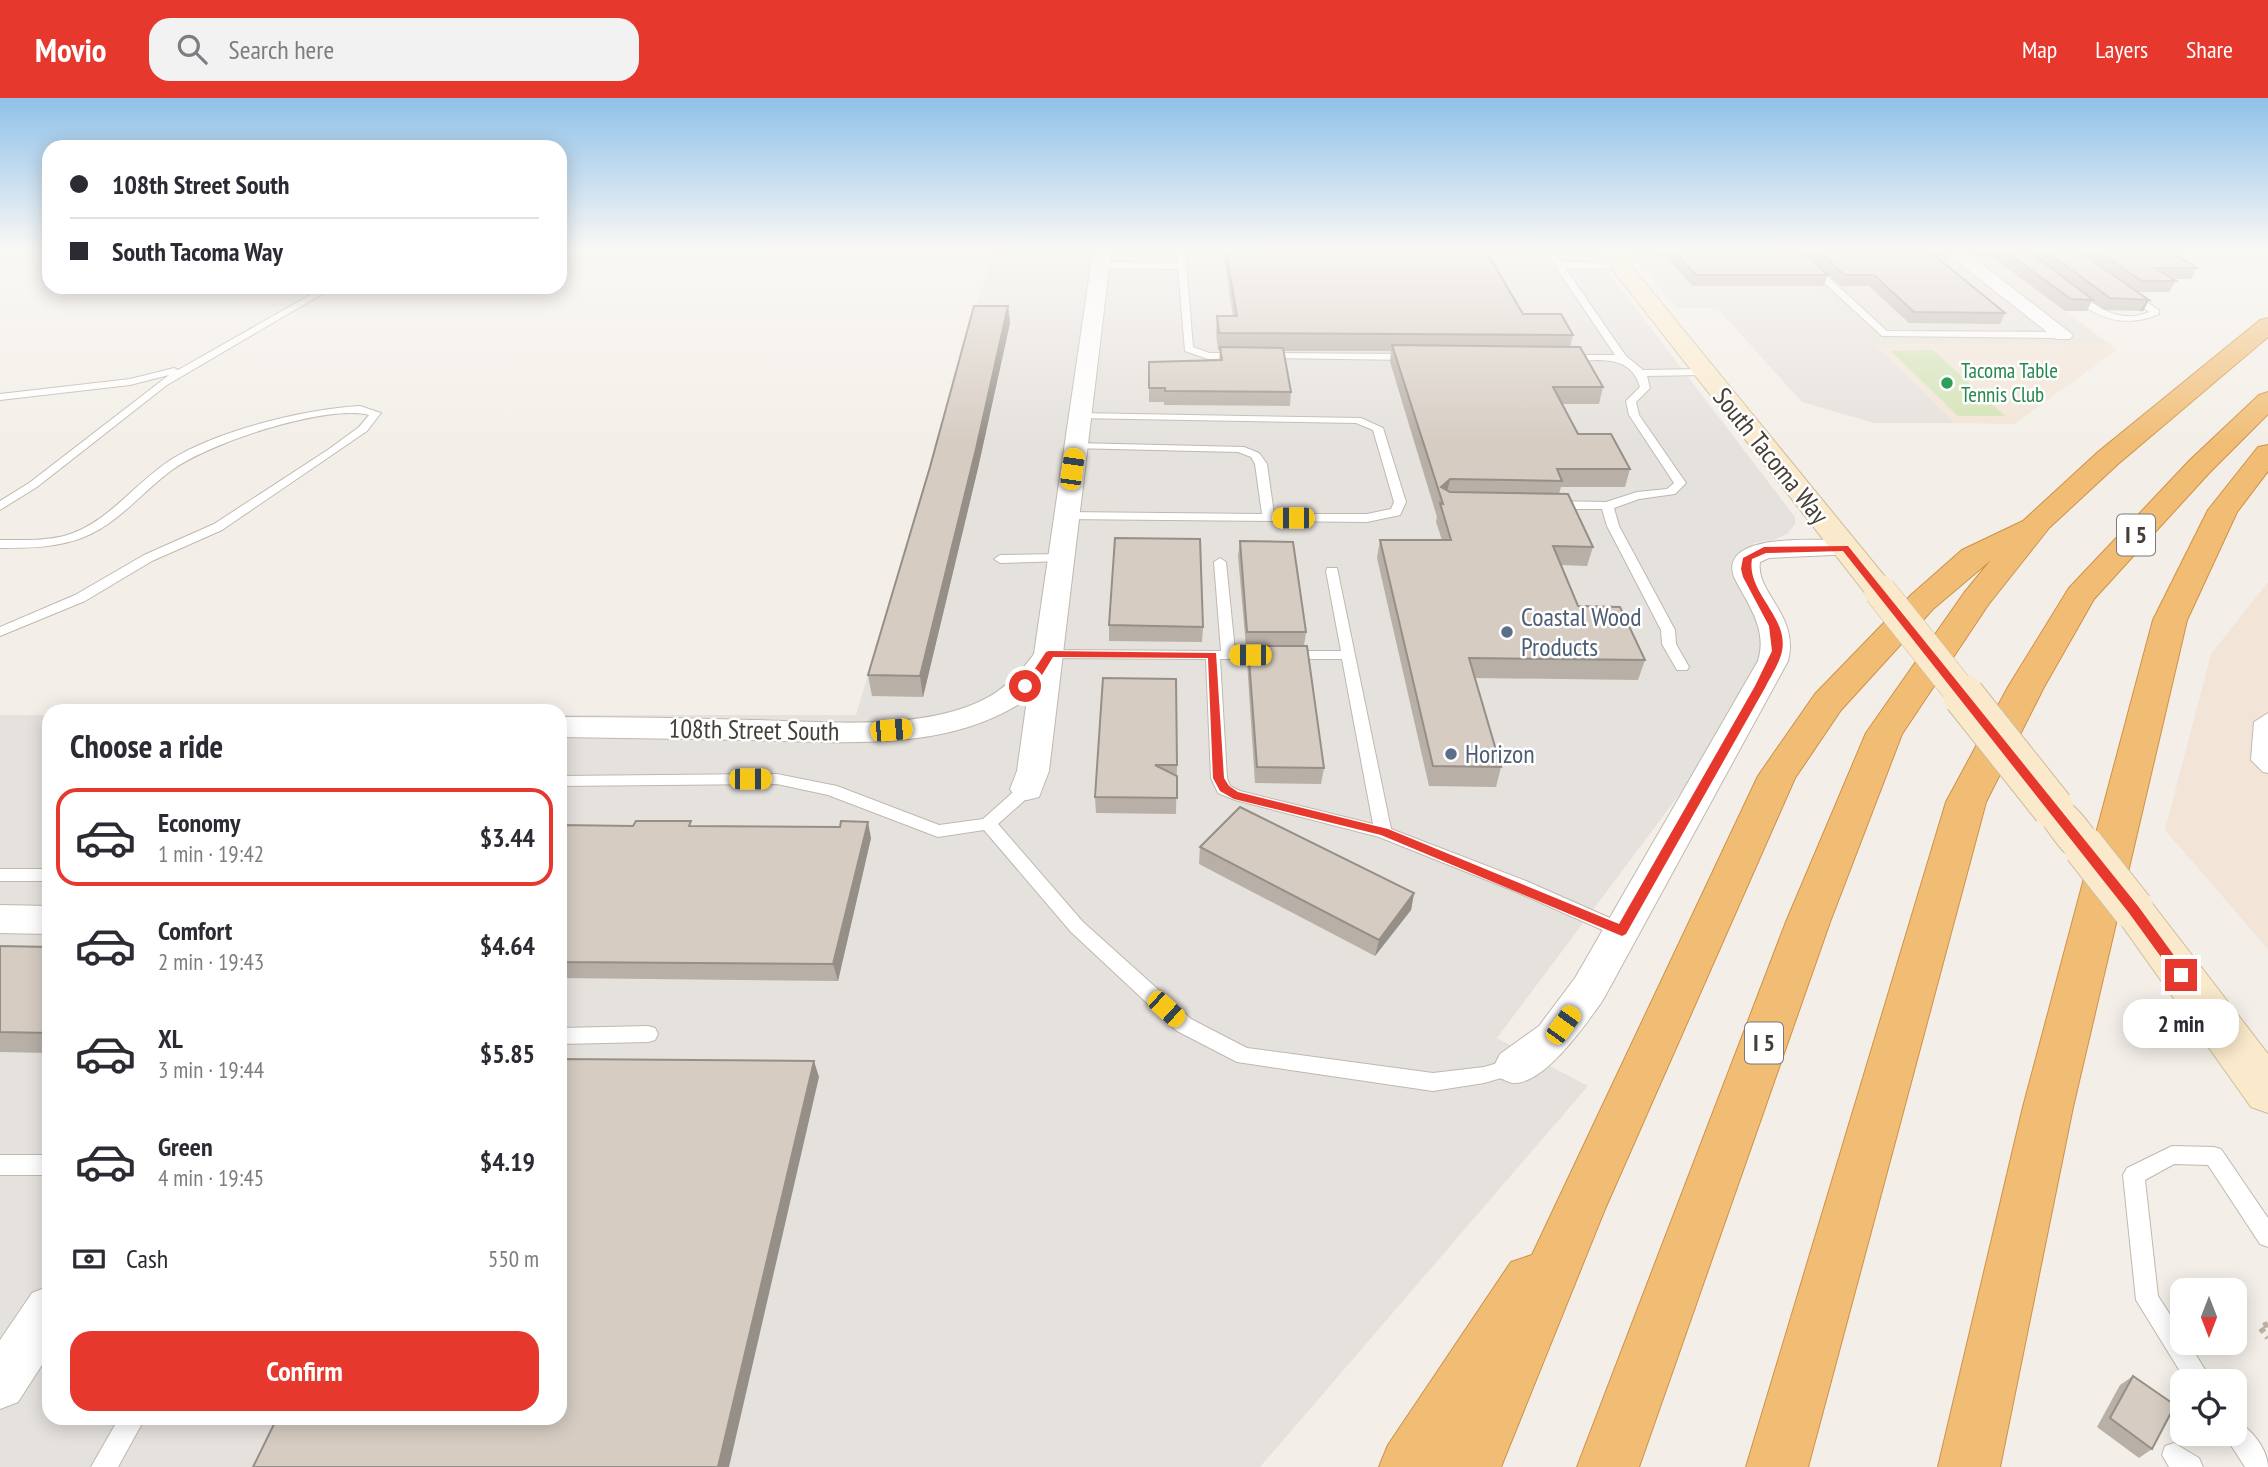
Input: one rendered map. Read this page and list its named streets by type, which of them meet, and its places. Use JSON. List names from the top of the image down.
{
  "streets": {
    "highway": ["I 5"],
    "street": ["South Tacoma Way", "108th Street South"]
  },
  "places": ["Tacoma Table Tennis Club", "Coastal Wood Products", "Horizon"],
  "north": "bottom",
  "page": {
    "header": "Movio",
    "search": "Search here",
    "nav": ["Map", "Layers", "Share"],
    "banner": ["108th Street South", "South Tacoma Way"],
    "heading": "Choose a ride",
    "list": [
      {
        "name": "Economy",
        "note": "1 min · 19:42",
        "value": "$3.44"
      },
      {
        "name": "Comfort",
        "note": "2 min · 19:43",
        "value": "$4.64"
      },
      {
        "name": "XL",
        "note": "3 min · 19:44",
        "value": "$5.85"
      },
      {
        "name": "Green",
        "note": "4 min · 19:45",
        "value": "$4.19"
      }
    ],
    "bubble": "2 min",
    "pay": ["Cash", "550 m"],
    "buttons": "Confirm"
  }
}
